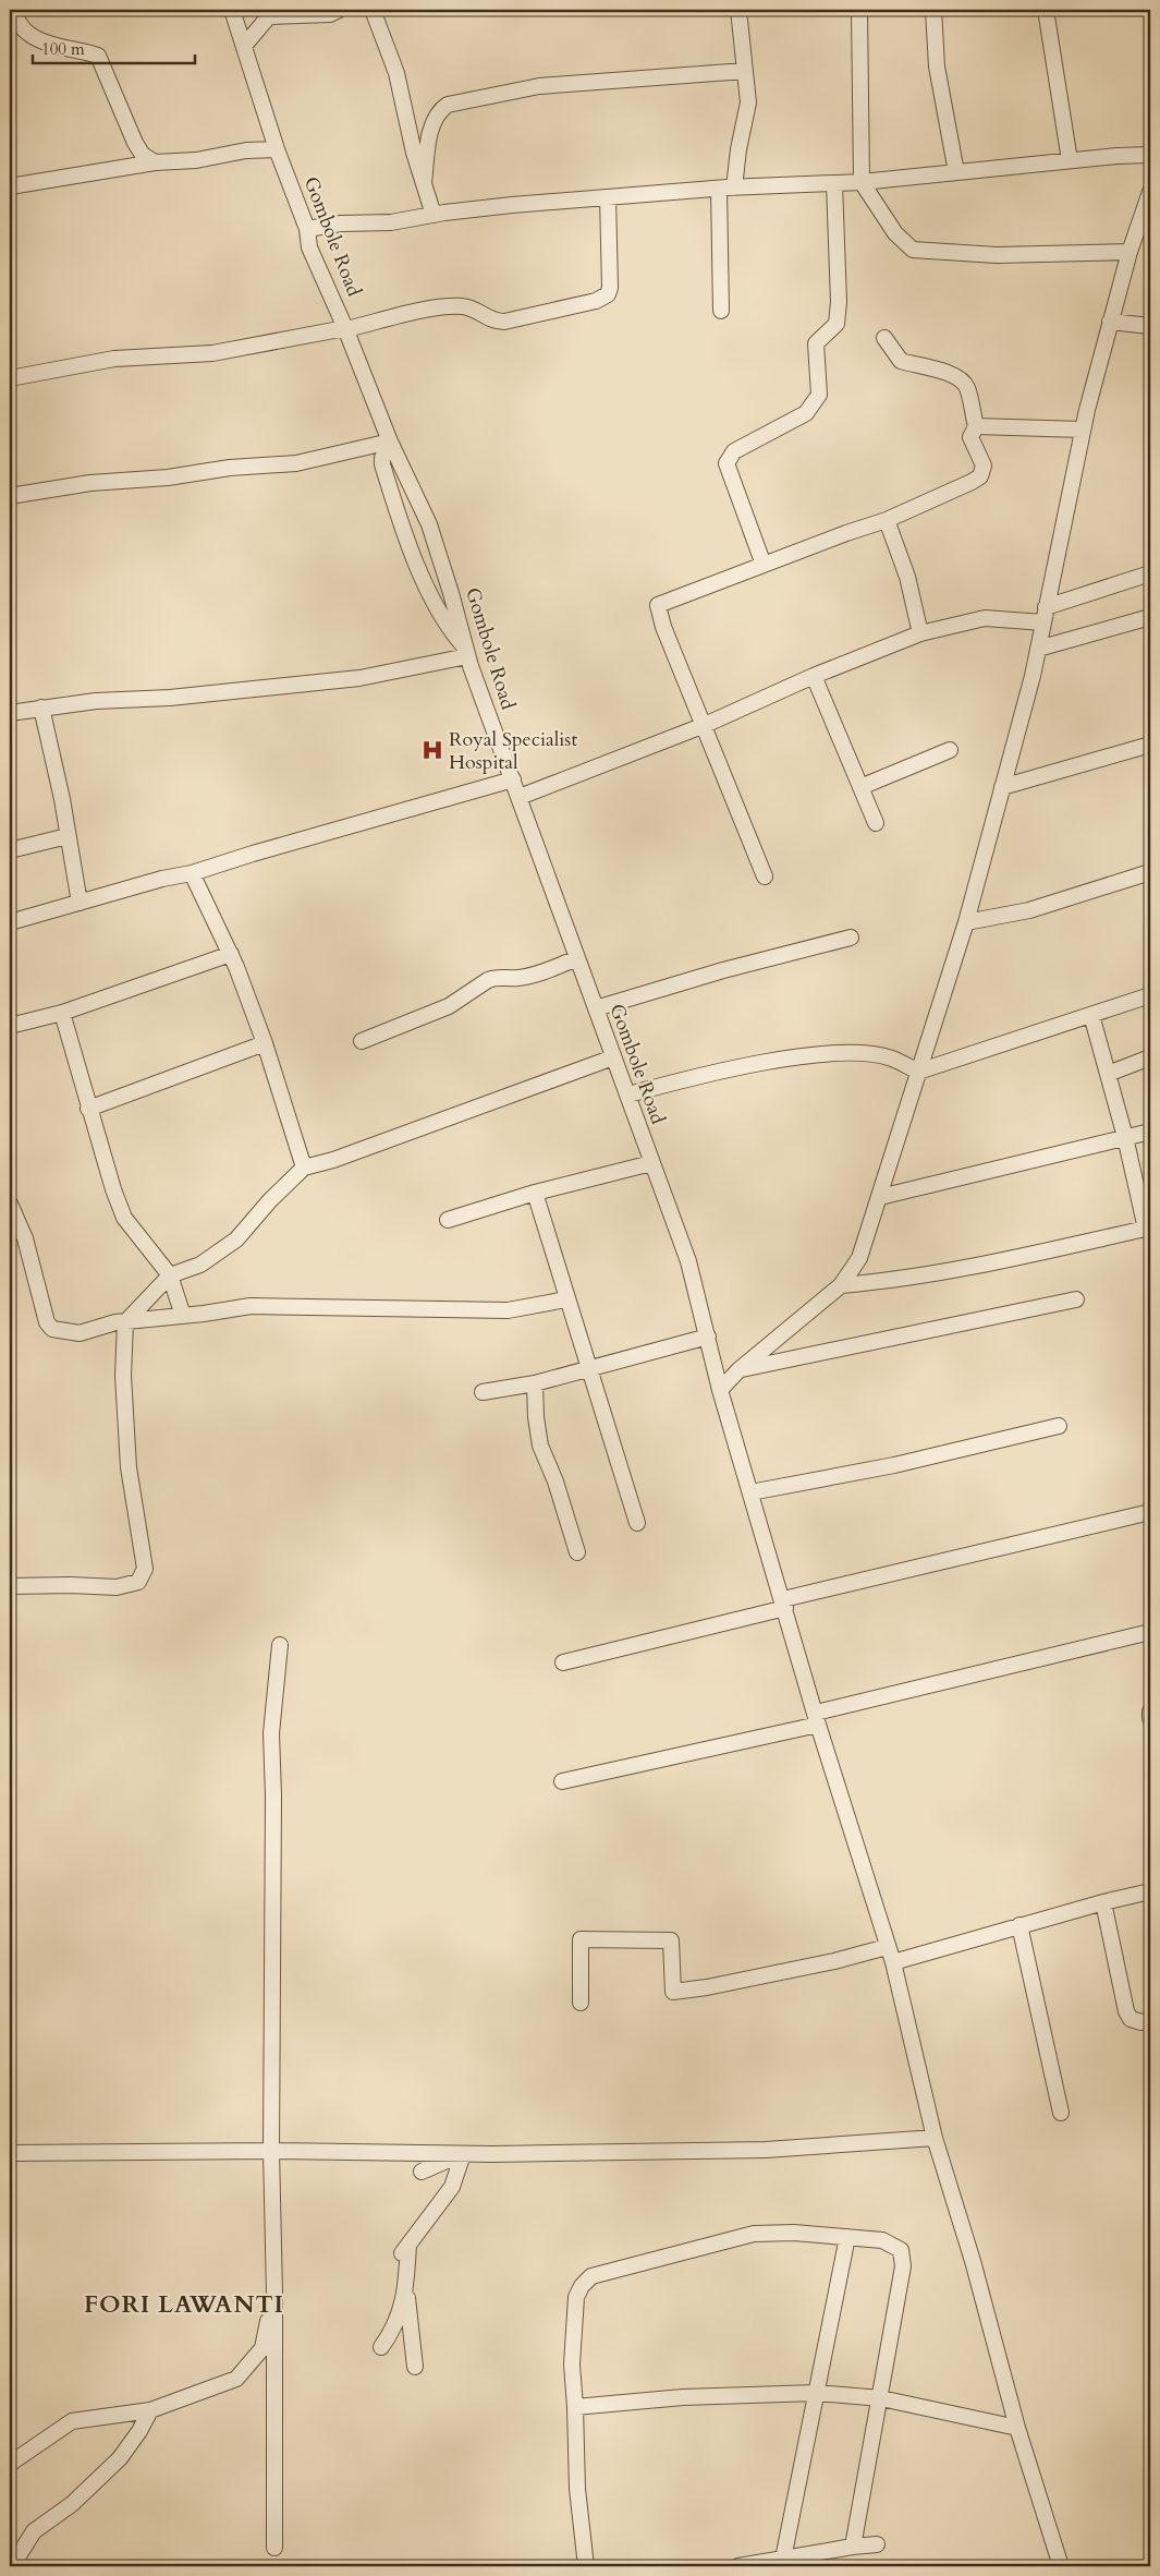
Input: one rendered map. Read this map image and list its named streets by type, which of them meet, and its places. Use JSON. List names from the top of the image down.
{
  "streets": {
    "street": ["Gombole Road"]
  },
  "districts": ["FORI LAWANTI"],
  "places": {
    "hospital": ["Royal Specialist Hospital"]
  },
  "scale_bar": "100 m"
}
